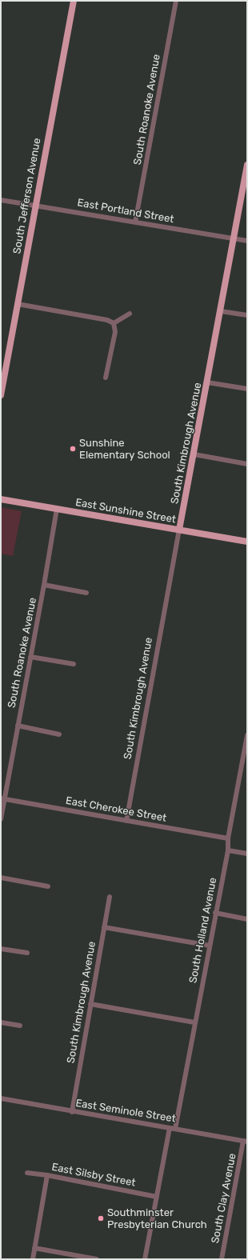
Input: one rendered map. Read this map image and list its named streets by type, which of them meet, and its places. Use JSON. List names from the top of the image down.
{
  "streets": {
    "main road": ["South Jefferson Avenue", "South Kimbrough Avenue", "East Sunshine Street"],
    "street": [
      "South Roanoke Avenue",
      "East Portland Street",
      "East Cherokee Street",
      "South Holland Avenue",
      "East Seminole Street",
      "East Silsby Street",
      "South Clay Avenue"
    ]
  },
  "crossings": [
    ["South Roanoke Avenue", "East Portland Street"],
    ["South Roanoke Avenue", "East Sunshine Street"],
    ["South Roanoke Avenue", "East Cherokee Street"],
    ["South Jefferson Avenue", "East Portland Street"],
    ["East Portland Street", "South Kimbrough Avenue"],
    ["South Kimbrough Avenue", "East Sunshine Street"],
    ["South Kimbrough Avenue", "East Cherokee Street"],
    ["South Kimbrough Avenue", "East Seminole Street"],
    ["East Cherokee Street", "South Holland Avenue"],
    ["South Holland Avenue", "East Seminole Street"],
    ["South Holland Avenue", "East Silsby Street"],
    ["East Seminole Street", "South Clay Avenue"]
  ],
  "places": ["Sunshine Elementary School", "Southminster Presbyterian Church"]
}
